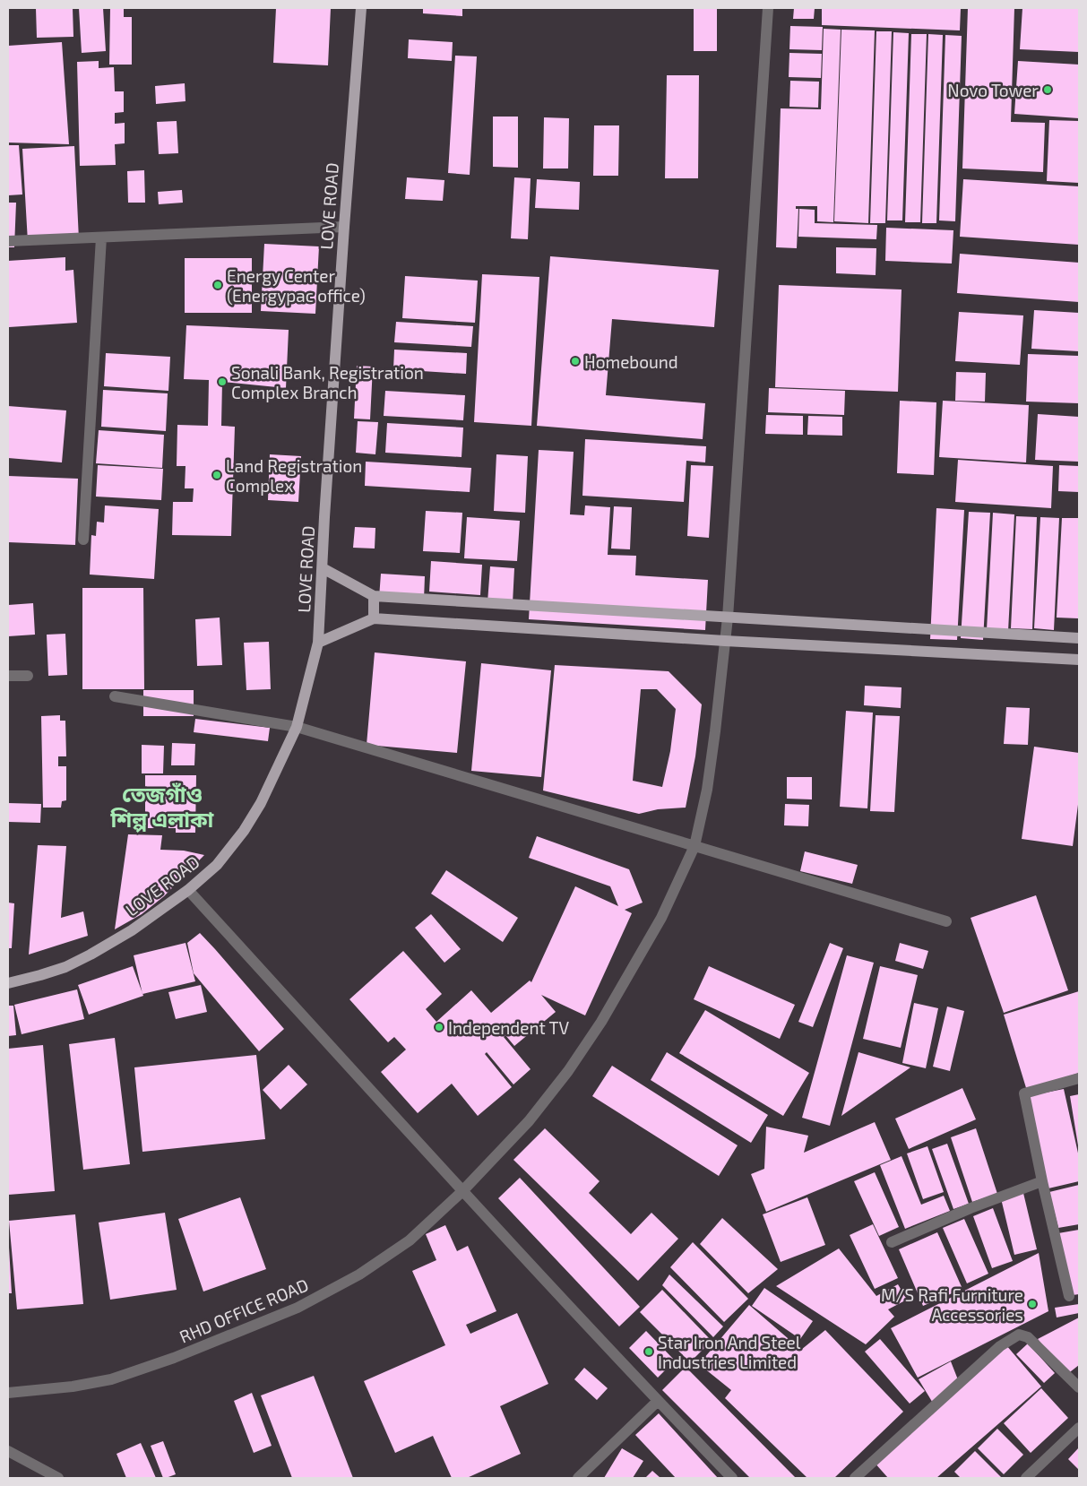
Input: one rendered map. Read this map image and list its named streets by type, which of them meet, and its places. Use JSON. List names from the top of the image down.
{
  "streets": {
    "main road": ["LOVE ROAD"],
    "street": ["RHD OFFICE ROAD"]
  },
  "districts": ["তেজগাঁও শিল্প এলাকা"],
  "places": [
    "Novo Tower",
    "Energy Center (Energypac office)",
    "Homebound",
    "Sonali Bank, Registration Complex Branch",
    "Land Registration Complex",
    "Independent TV",
    "M/S Rafi Furniture Accessories",
    "Star Iron And Steel Industries Limited"
  ]
}
